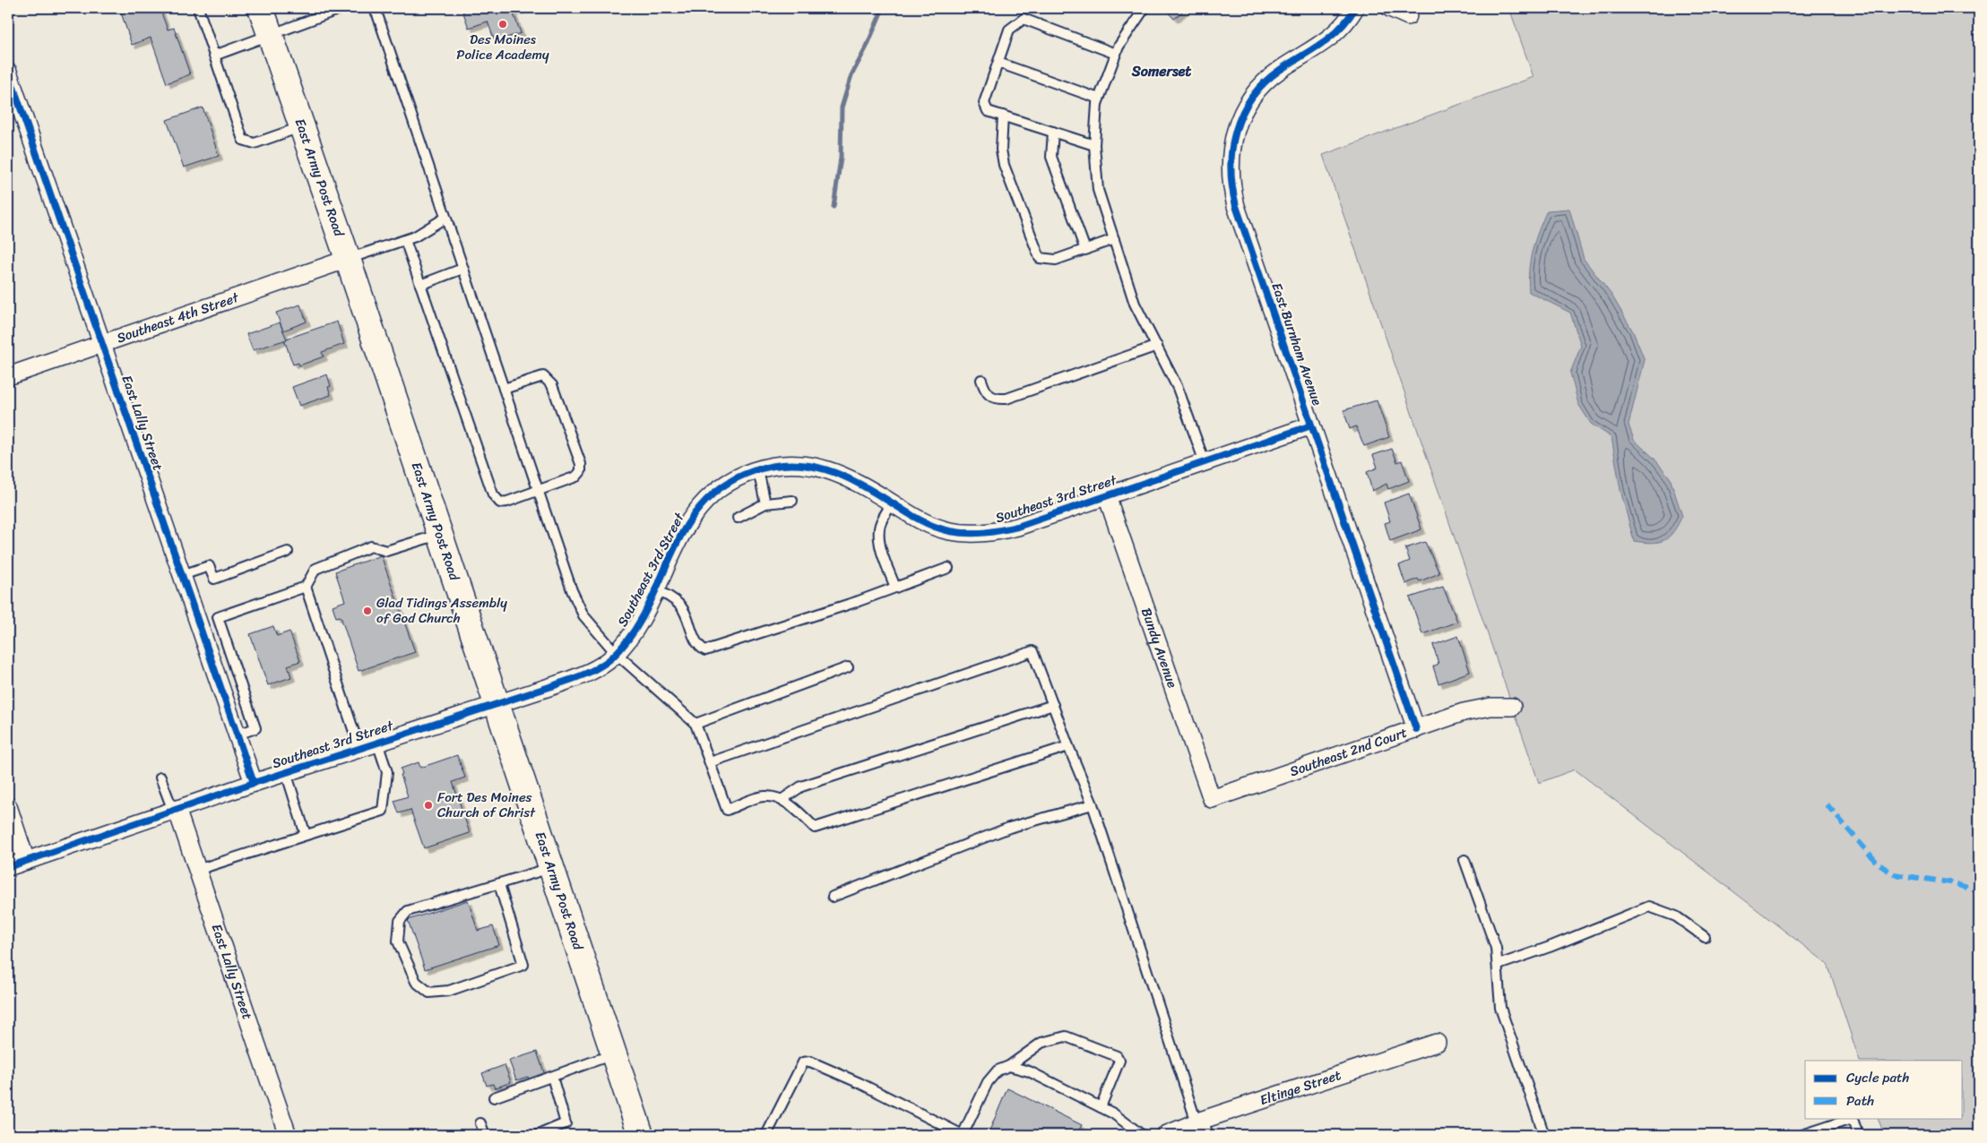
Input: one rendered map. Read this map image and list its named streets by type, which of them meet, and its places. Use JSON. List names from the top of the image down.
{
  "streets": {
    "main road": ["East Army Post Road"],
    "street": [
      "Southeast 4th Street",
      "East Burnham Avenue",
      "East Lally Street",
      "Southeast 3rd Street",
      "Bundy Avenue",
      "Southeast 2nd Court",
      "Eltinge Street"
    ]
  },
  "crossings": [
    ["East Army Post Road", "Southeast 4th Street"],
    ["East Army Post Road", "Southeast 3rd Street"],
    ["Southeast 4th Street", "East Lally Street"],
    ["East Burnham Avenue", "Southeast 3rd Street"],
    ["East Burnham Avenue", "Southeast 2nd Court"],
    ["East Lally Street", "Southeast 3rd Street"],
    ["Southeast 3rd Street", "Bundy Avenue"],
    ["Bundy Avenue", "Southeast 2nd Court"]
  ],
  "districts": ["Somerset"],
  "places": ["Des Moines Police Academy", "Glad Tidings Assembly of God Church", "Fort Des Moines Church of Christ"],
  "legend": ["Cycle path", "Path"]
}
